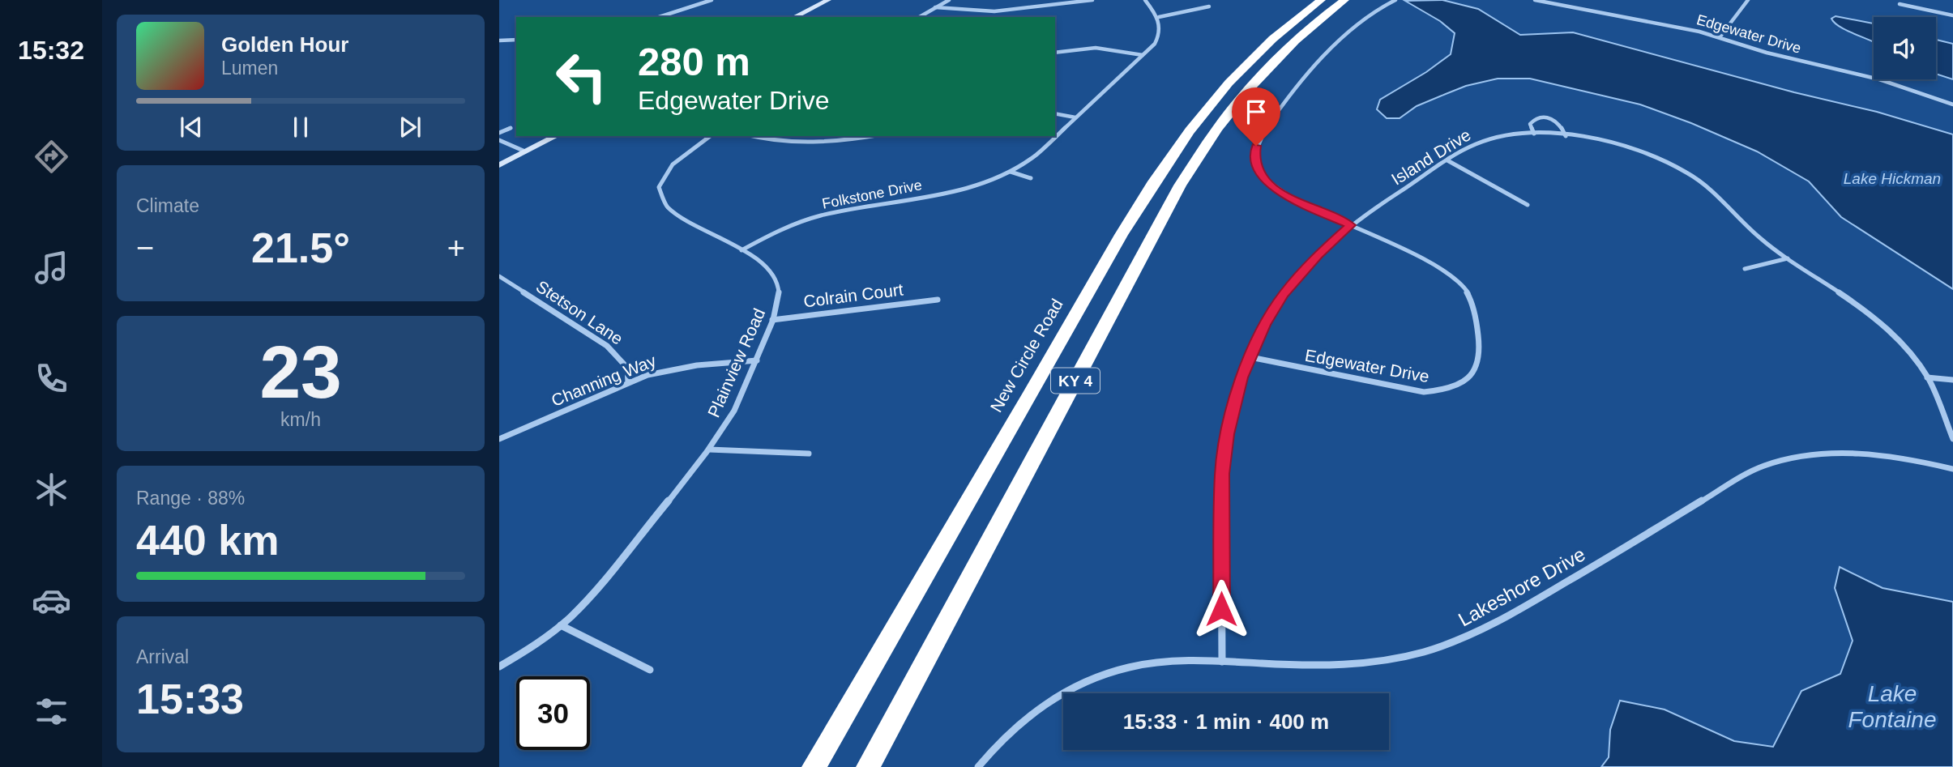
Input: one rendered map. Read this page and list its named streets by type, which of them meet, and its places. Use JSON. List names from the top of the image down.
{
  "streets": {
    "highway": ["New Circle Road", "KY 4"],
    "street": [
      "Edgewater Drive",
      "Island Drive",
      "Folkstone Drive",
      "Colrain Court",
      "Stetson Lane",
      "Plainview Road",
      "Channing Way",
      "Lakeshore Drive"
    ]
  },
  "crossings": [
    ["Edgewater Drive", "Island Drive"],
    ["Island Drive", "Lakeshore Drive"],
    ["Folkstone Drive", "Plainview Road"],
    ["Colrain Court", "Plainview Road"],
    ["Stetson Lane", "Channing Way"],
    ["Plainview Road", "Channing Way"]
  ],
  "water": ["Lake Hickman", "Lake Fontaine"],
  "page": {
    "tabs": "15:32",
    "turn": ["280 m", "Edgewater Drive"],
    "song": ["Golden Hour", "Lumen"],
    "tile": [
      "Climate",
      ["23", "km/h"],
      ["Range · 88%", "440 km"],
      ["Arrival", "15:33"]
    ],
    "heat": ["−", "21.5°", "+"],
    "limit": "30",
    "trip": "15:33 · 1 min · 400 m"
  }
}
